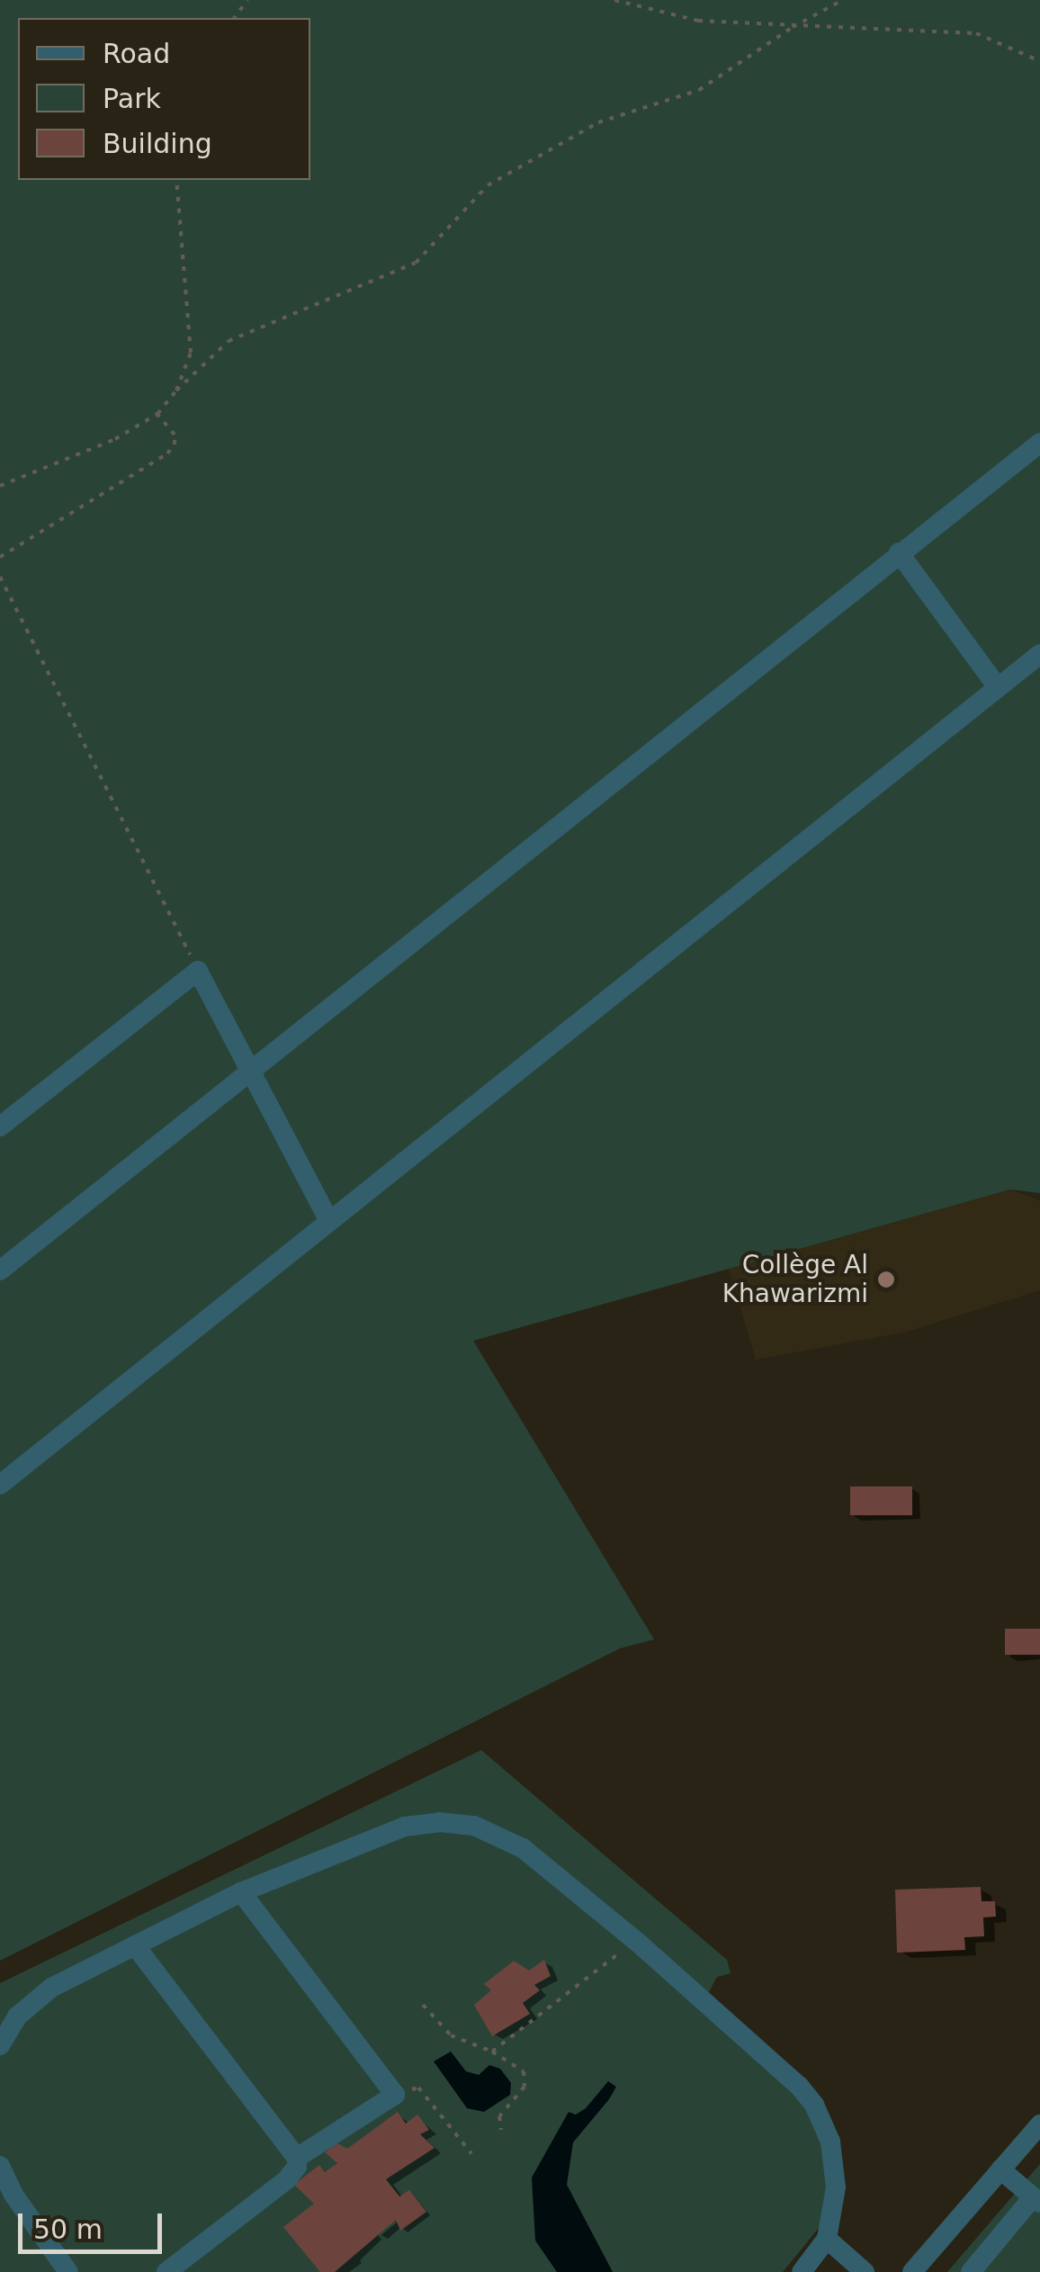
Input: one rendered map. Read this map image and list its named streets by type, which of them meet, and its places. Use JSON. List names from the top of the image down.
{
  "places": ["Collège Al Khawarizmi"],
  "legend": ["Road", "Park", "Building"],
  "scale_bar": "50 m"
}
